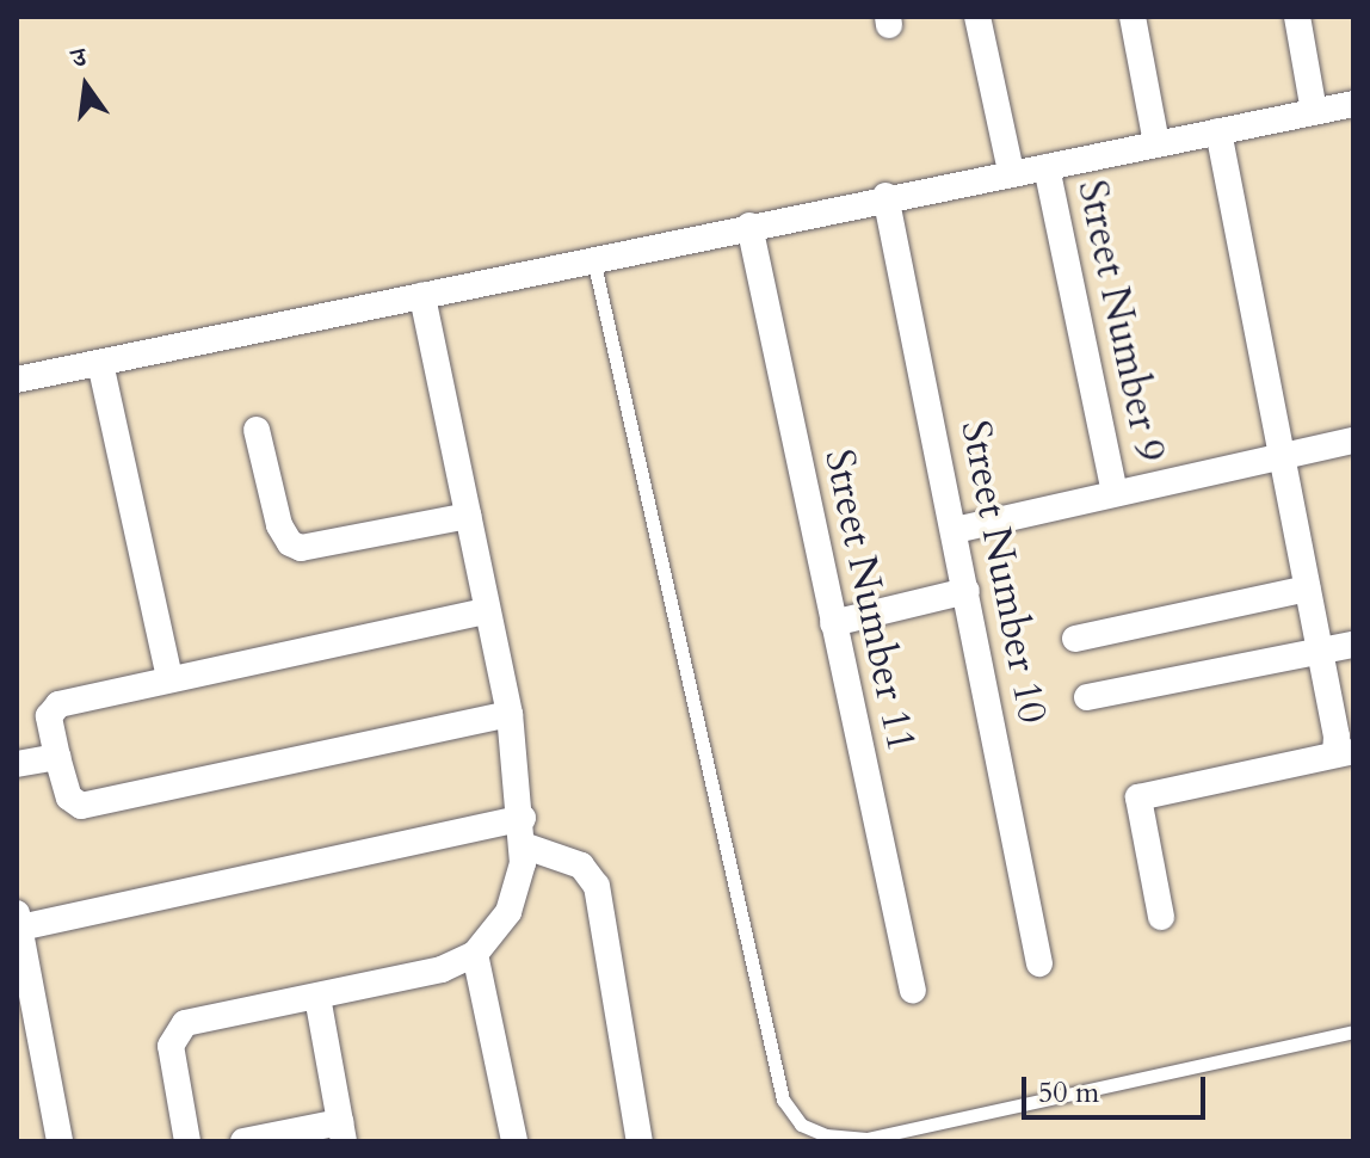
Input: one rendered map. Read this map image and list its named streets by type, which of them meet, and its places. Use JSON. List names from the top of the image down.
{
  "streets": {
    "street": ["Street Number 9", "Street Number 10", "Street Number 11"]
  },
  "scale_bar": "50 m",
  "north": "top"
}
